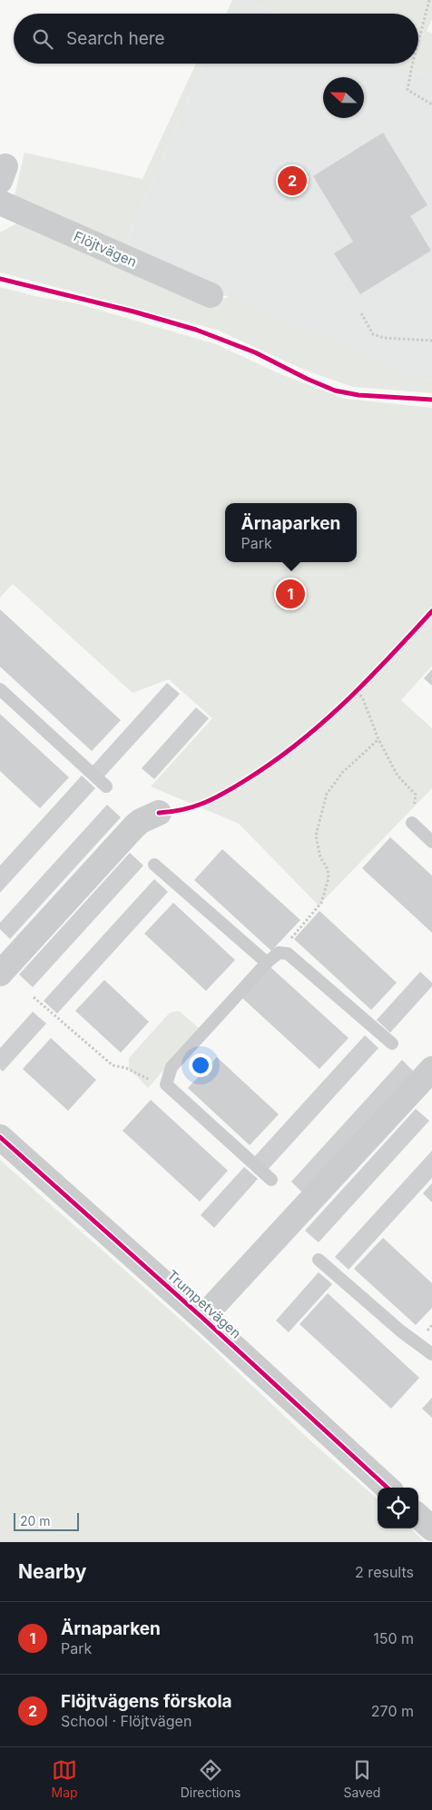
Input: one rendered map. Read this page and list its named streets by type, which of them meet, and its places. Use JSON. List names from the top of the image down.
{
  "streets": {
    "street": ["Flöjtvägen", "Trumpetvägen"]
  },
  "scale_bar": "20 m",
  "north": "left",
  "page": {
    "search": "Search here",
    "pins": ["2", "1"],
    "popup": ["Ärnaparken", "Park"],
    "scale": "20 m",
    "heading": ["Nearby", "2 results"],
    "list": [
      {
        "mark": "1",
        "name": "Ärnaparken",
        "note": "Park",
        "value": "150 m"
      },
      {
        "mark": "2",
        "name": "Flöjtvägens förskola",
        "note": "School · Flöjtvägen",
        "value": "270 m"
      }
    ],
    "nav": ["Map", "Directions", "Saved"]
  }
}
